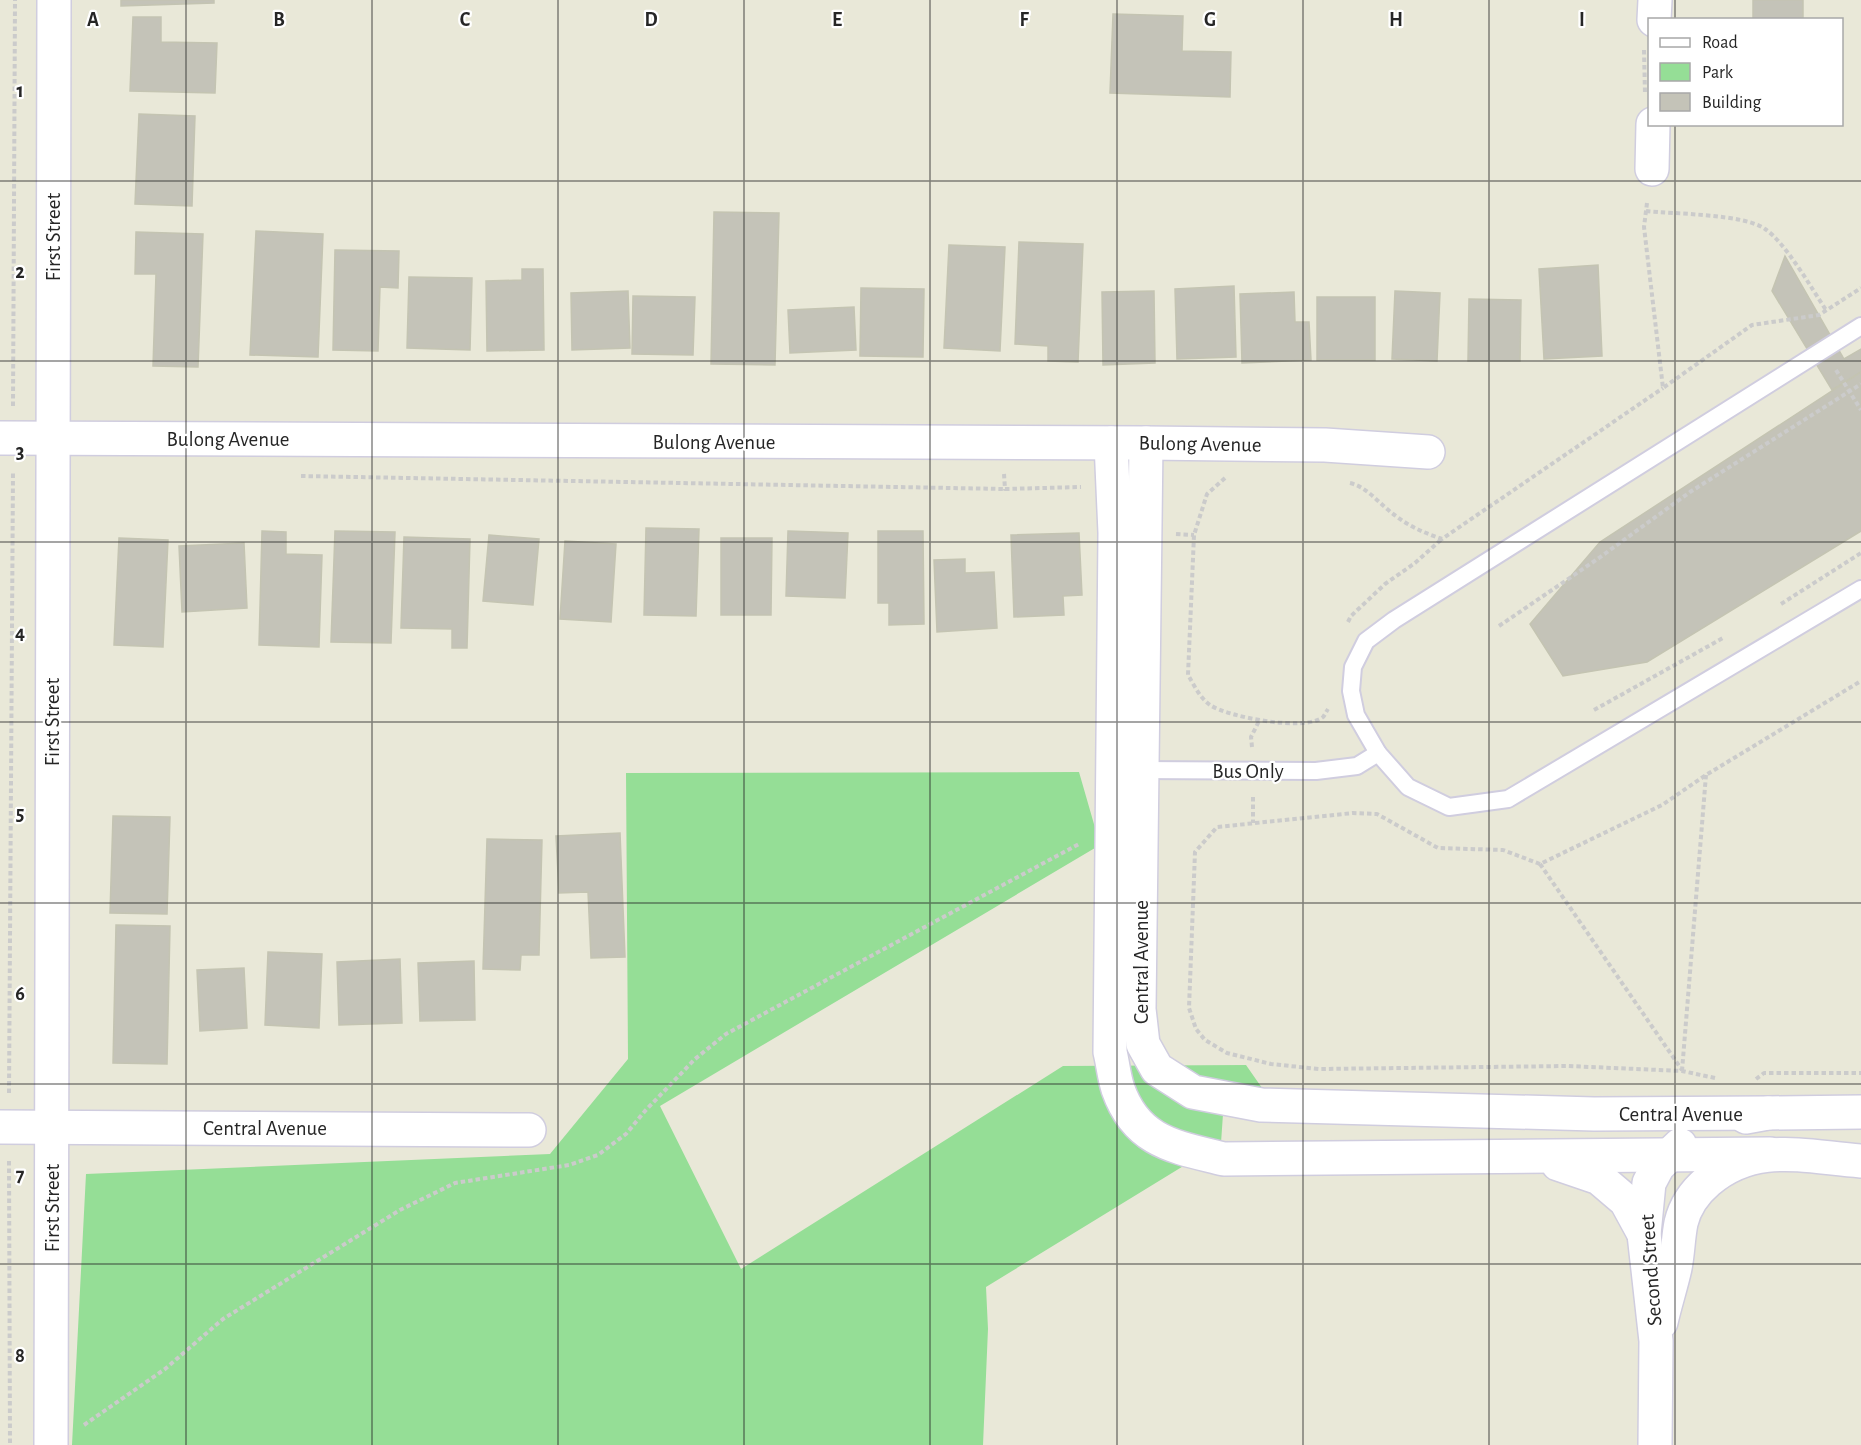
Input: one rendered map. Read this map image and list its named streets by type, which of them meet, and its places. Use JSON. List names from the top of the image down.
{
  "streets": {
    "street": [
      "First Street",
      "Bulong Avenue",
      "Central Avenue",
      "Second Street"
    ],
    "lane": ["Bus Only"]
  },
  "crossings": [
    ["First Street", "Bulong Avenue"],
    ["First Street", "Central Avenue"],
    ["Bulong Avenue", "Central Avenue"],
    ["Bus Only", "Central Avenue"],
    ["Central Avenue", "Second Street"]
  ],
  "legend": ["Road", "Park", "Building"],
  "grid": {
    "columns": [
      "A",
      "B",
      "C",
      "D",
      "E",
      "F",
      "G",
      "H",
      "I"
    ],
    "rows": [
      "1",
      "2",
      "3",
      "4",
      "5",
      "6",
      "7",
      "8"
    ]
  }
}
